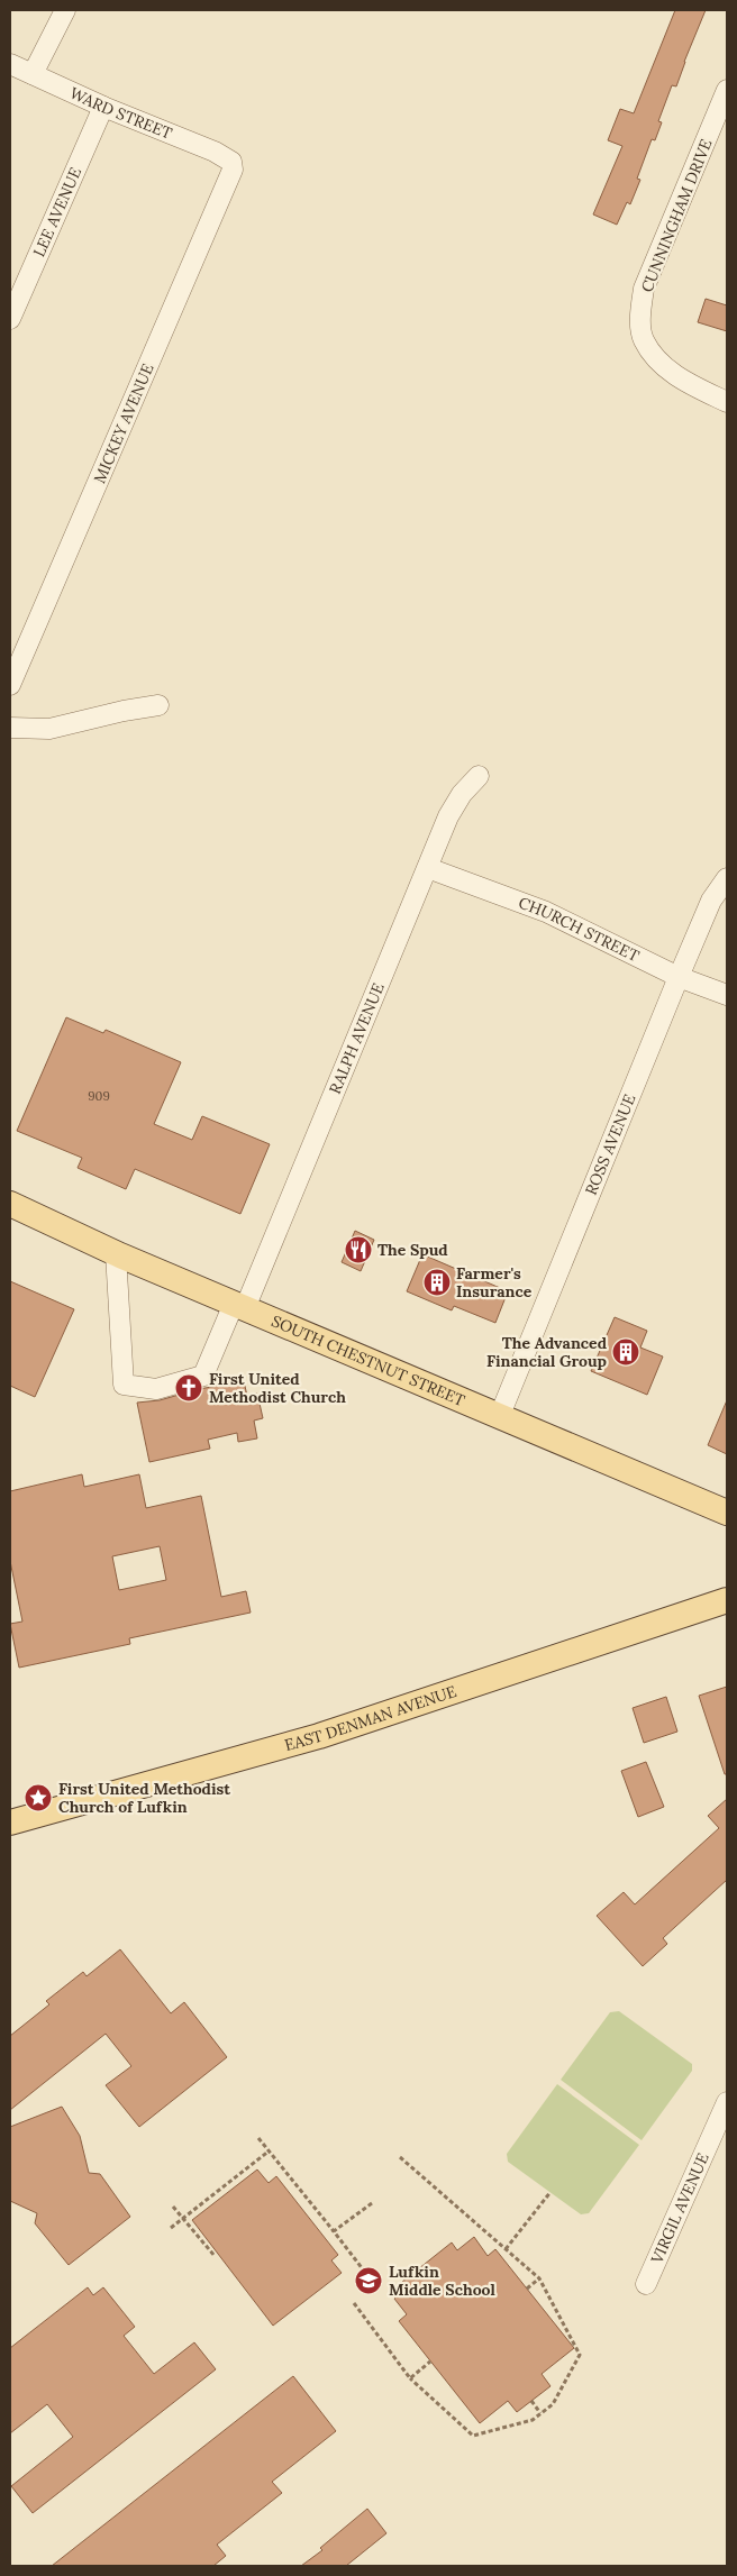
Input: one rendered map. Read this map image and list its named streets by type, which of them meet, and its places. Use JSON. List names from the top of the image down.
{
  "streets": {
    "main road": ["SOUTH CHESTNUT STREET", "EAST DENMAN AVENUE"],
    "street": [
      "WARD STREET",
      "LEE AVENUE",
      "CUNNINGHAM DRIVE",
      "MICKEY AVENUE",
      "CHURCH STREET",
      "RALPH AVENUE",
      "ROSS AVENUE",
      "VIRGIL AVENUE"
    ]
  },
  "crossings": [
    ["WARD STREET", "LEE AVENUE"],
    ["WARD STREET", "MICKEY AVENUE"],
    ["CHURCH STREET", "RALPH AVENUE"],
    ["CHURCH STREET", "ROSS AVENUE"],
    ["RALPH AVENUE", "SOUTH CHESTNUT STREET"],
    ["ROSS AVENUE", "SOUTH CHESTNUT STREET"]
  ],
  "places": {
    "restaurant": ["The Spud"],
    "building": ["Farmer's Insurance", "The Advanced Financial Group"],
    "church": ["First United Methodist Church"],
    "place": ["First United Methodist Church of Lufkin"],
    "school or university": ["Lufkin Middle School"]
  },
  "house_numbers": ["909"]
}
